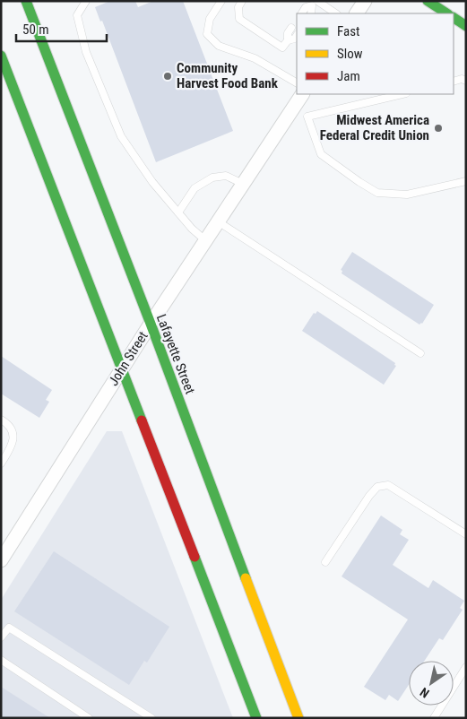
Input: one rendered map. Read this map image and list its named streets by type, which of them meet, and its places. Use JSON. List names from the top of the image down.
{
  "streets": {
    "main road": ["Lafayette Street"],
    "street": ["John Street"]
  },
  "crossings": [
    ["Lafayette Street", "John Street"]
  ],
  "places": ["Community Harvest Food Bank", "Midwest America Federal Credit Union"],
  "legend": ["Fast", "Slow", "Jam"],
  "scale_bar": "50 m",
  "north": "bottom left"
}
